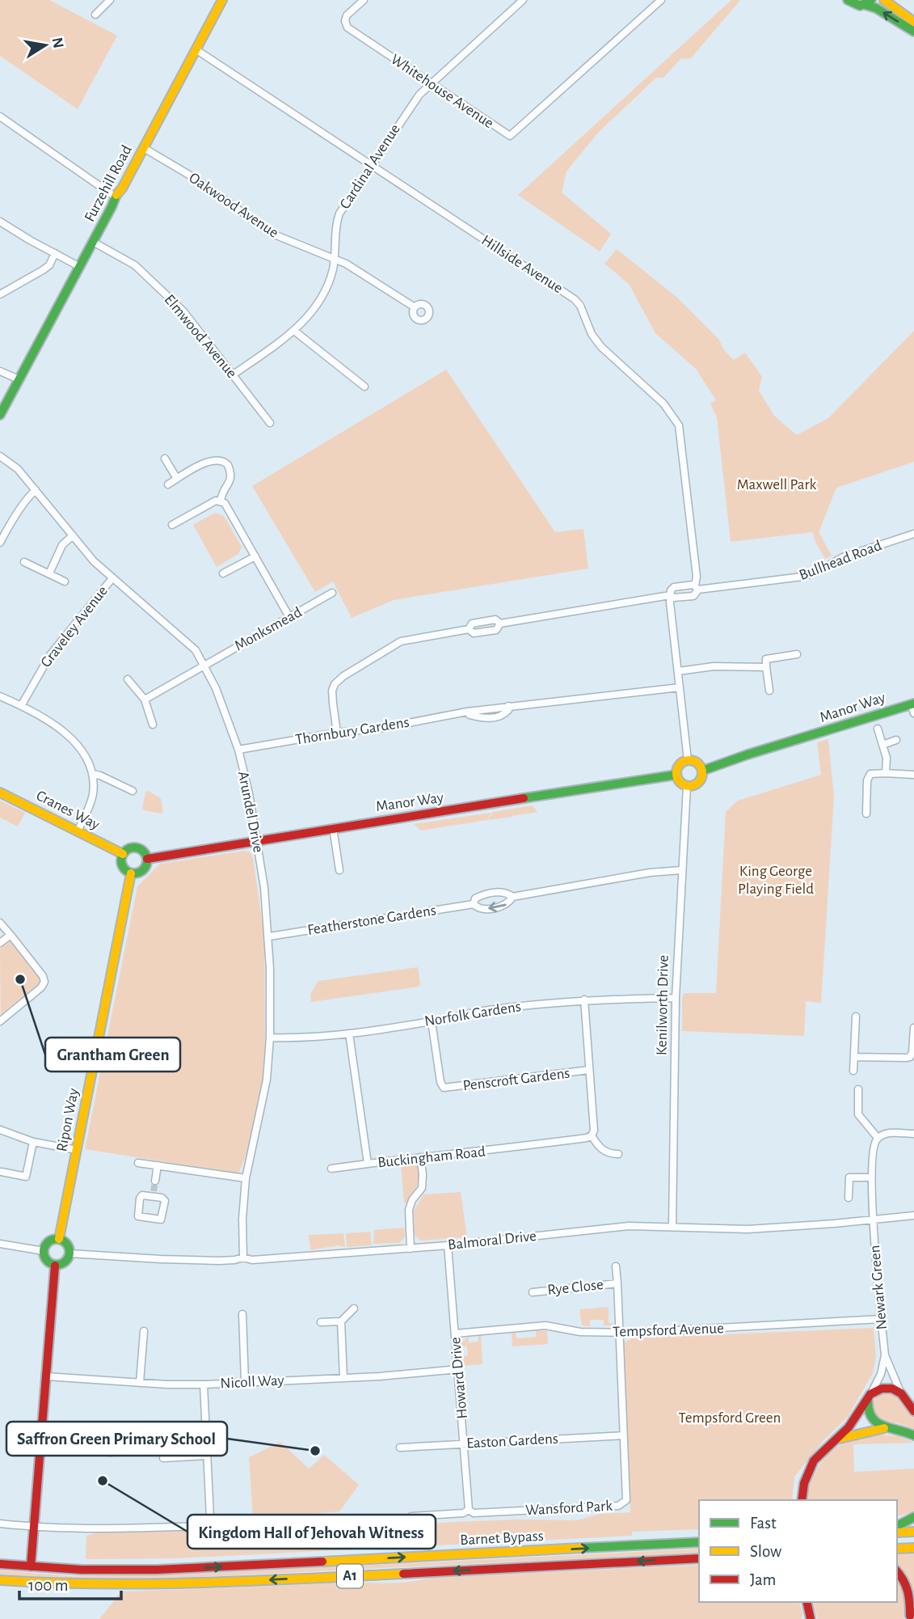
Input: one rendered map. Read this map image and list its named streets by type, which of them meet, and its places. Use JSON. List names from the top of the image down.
{
  "streets": {
    "main road": [
      "Furzehill Road",
      "Manor Way",
      "Cranes Way",
      "Ripon Way",
      "Barnet Bypass",
      "A1"
    ],
    "street": [
      "Whitehouse Avenue",
      "Cardinal Avenue",
      "Oakwood Avenue",
      "Hillside Avenue",
      "Elmwood Avenue",
      "Bullhead Road",
      "Graveley Avenue",
      "Monksmead",
      "Thornbury Gardens",
      "Arundel Drive",
      "Featherstone Gardens",
      "Kenilworth Drive",
      "Norfolk Gardens",
      "Penscroft Gardens",
      "Buckingham Road",
      "Balmoral Drive",
      "Rye Close",
      "Newark Green",
      "Tempsford Avenue",
      "Howard Drive",
      "Nicoll Way",
      "Easton Gardens",
      "Wansford Park"
    ]
  },
  "crossings": [
    ["Whitehouse Avenue", "Cardinal Avenue"],
    ["Cardinal Avenue", "Oakwood Avenue"],
    ["Cardinal Avenue", "Hillside Avenue"],
    ["Cardinal Avenue", "Elmwood Avenue"],
    ["Furzehill Road", "Oakwood Avenue"],
    ["Furzehill Road", "Hillside Avenue"],
    ["Furzehill Road", "Elmwood Avenue"],
    ["Hillside Avenue", "Bullhead Road"],
    ["Bullhead Road", "Thornbury Gardens"],
    ["Graveley Avenue", "Arundel Drive"],
    ["Monksmead", "Arundel Drive"],
    ["Manor Way", "Cranes Way"],
    ["Manor Way", "Arundel Drive"],
    ["Manor Way", "Kenilworth Drive"],
    ["Manor Way", "Ripon Way"],
    ["Thornbury Gardens", "Arundel Drive"],
    ["Cranes Way", "Ripon Way"],
    ["Arundel Drive", "Featherstone Gardens"],
    ["Arundel Drive", "Norfolk Gardens"],
    ["Arundel Drive", "Balmoral Drive"],
    ["Featherstone Gardens", "Kenilworth Drive"],
    ["Kenilworth Drive", "Norfolk Gardens"],
    ["Kenilworth Drive", "Balmoral Drive"],
    ["Norfolk Gardens", "Penscroft Gardens"],
    ["Norfolk Gardens", "Buckingham Road"],
    ["Ripon Way", "Balmoral Drive"],
    ["Balmoral Drive", "Newark Green"],
    ["Balmoral Drive", "Howard Drive"],
    ["Rye Close", "Tempsford Avenue"],
    ["Rye Close", "Wansford Park"],
    ["Newark Green", "Tempsford Avenue"],
    ["Tempsford Avenue", "Howard Drive"],
    ["Tempsford Avenue", "Wansford Park"],
    ["Howard Drive", "Nicoll Way"],
    ["Howard Drive", "Easton Gardens"],
    ["Howard Drive", "Wansford Park"],
    ["Easton Gardens", "Wansford Park"]
  ],
  "parks": ["Maxwell Park", "King George Playing Field", "Tempsford Green"],
  "places": ["Grantham Green", "Saffron Green Primary School", "Kingdom Hall of Jehovah Witness"],
  "legend": ["Fast", "Slow", "Jam"],
  "scale_bar": "100 m",
  "north": "right"
}
